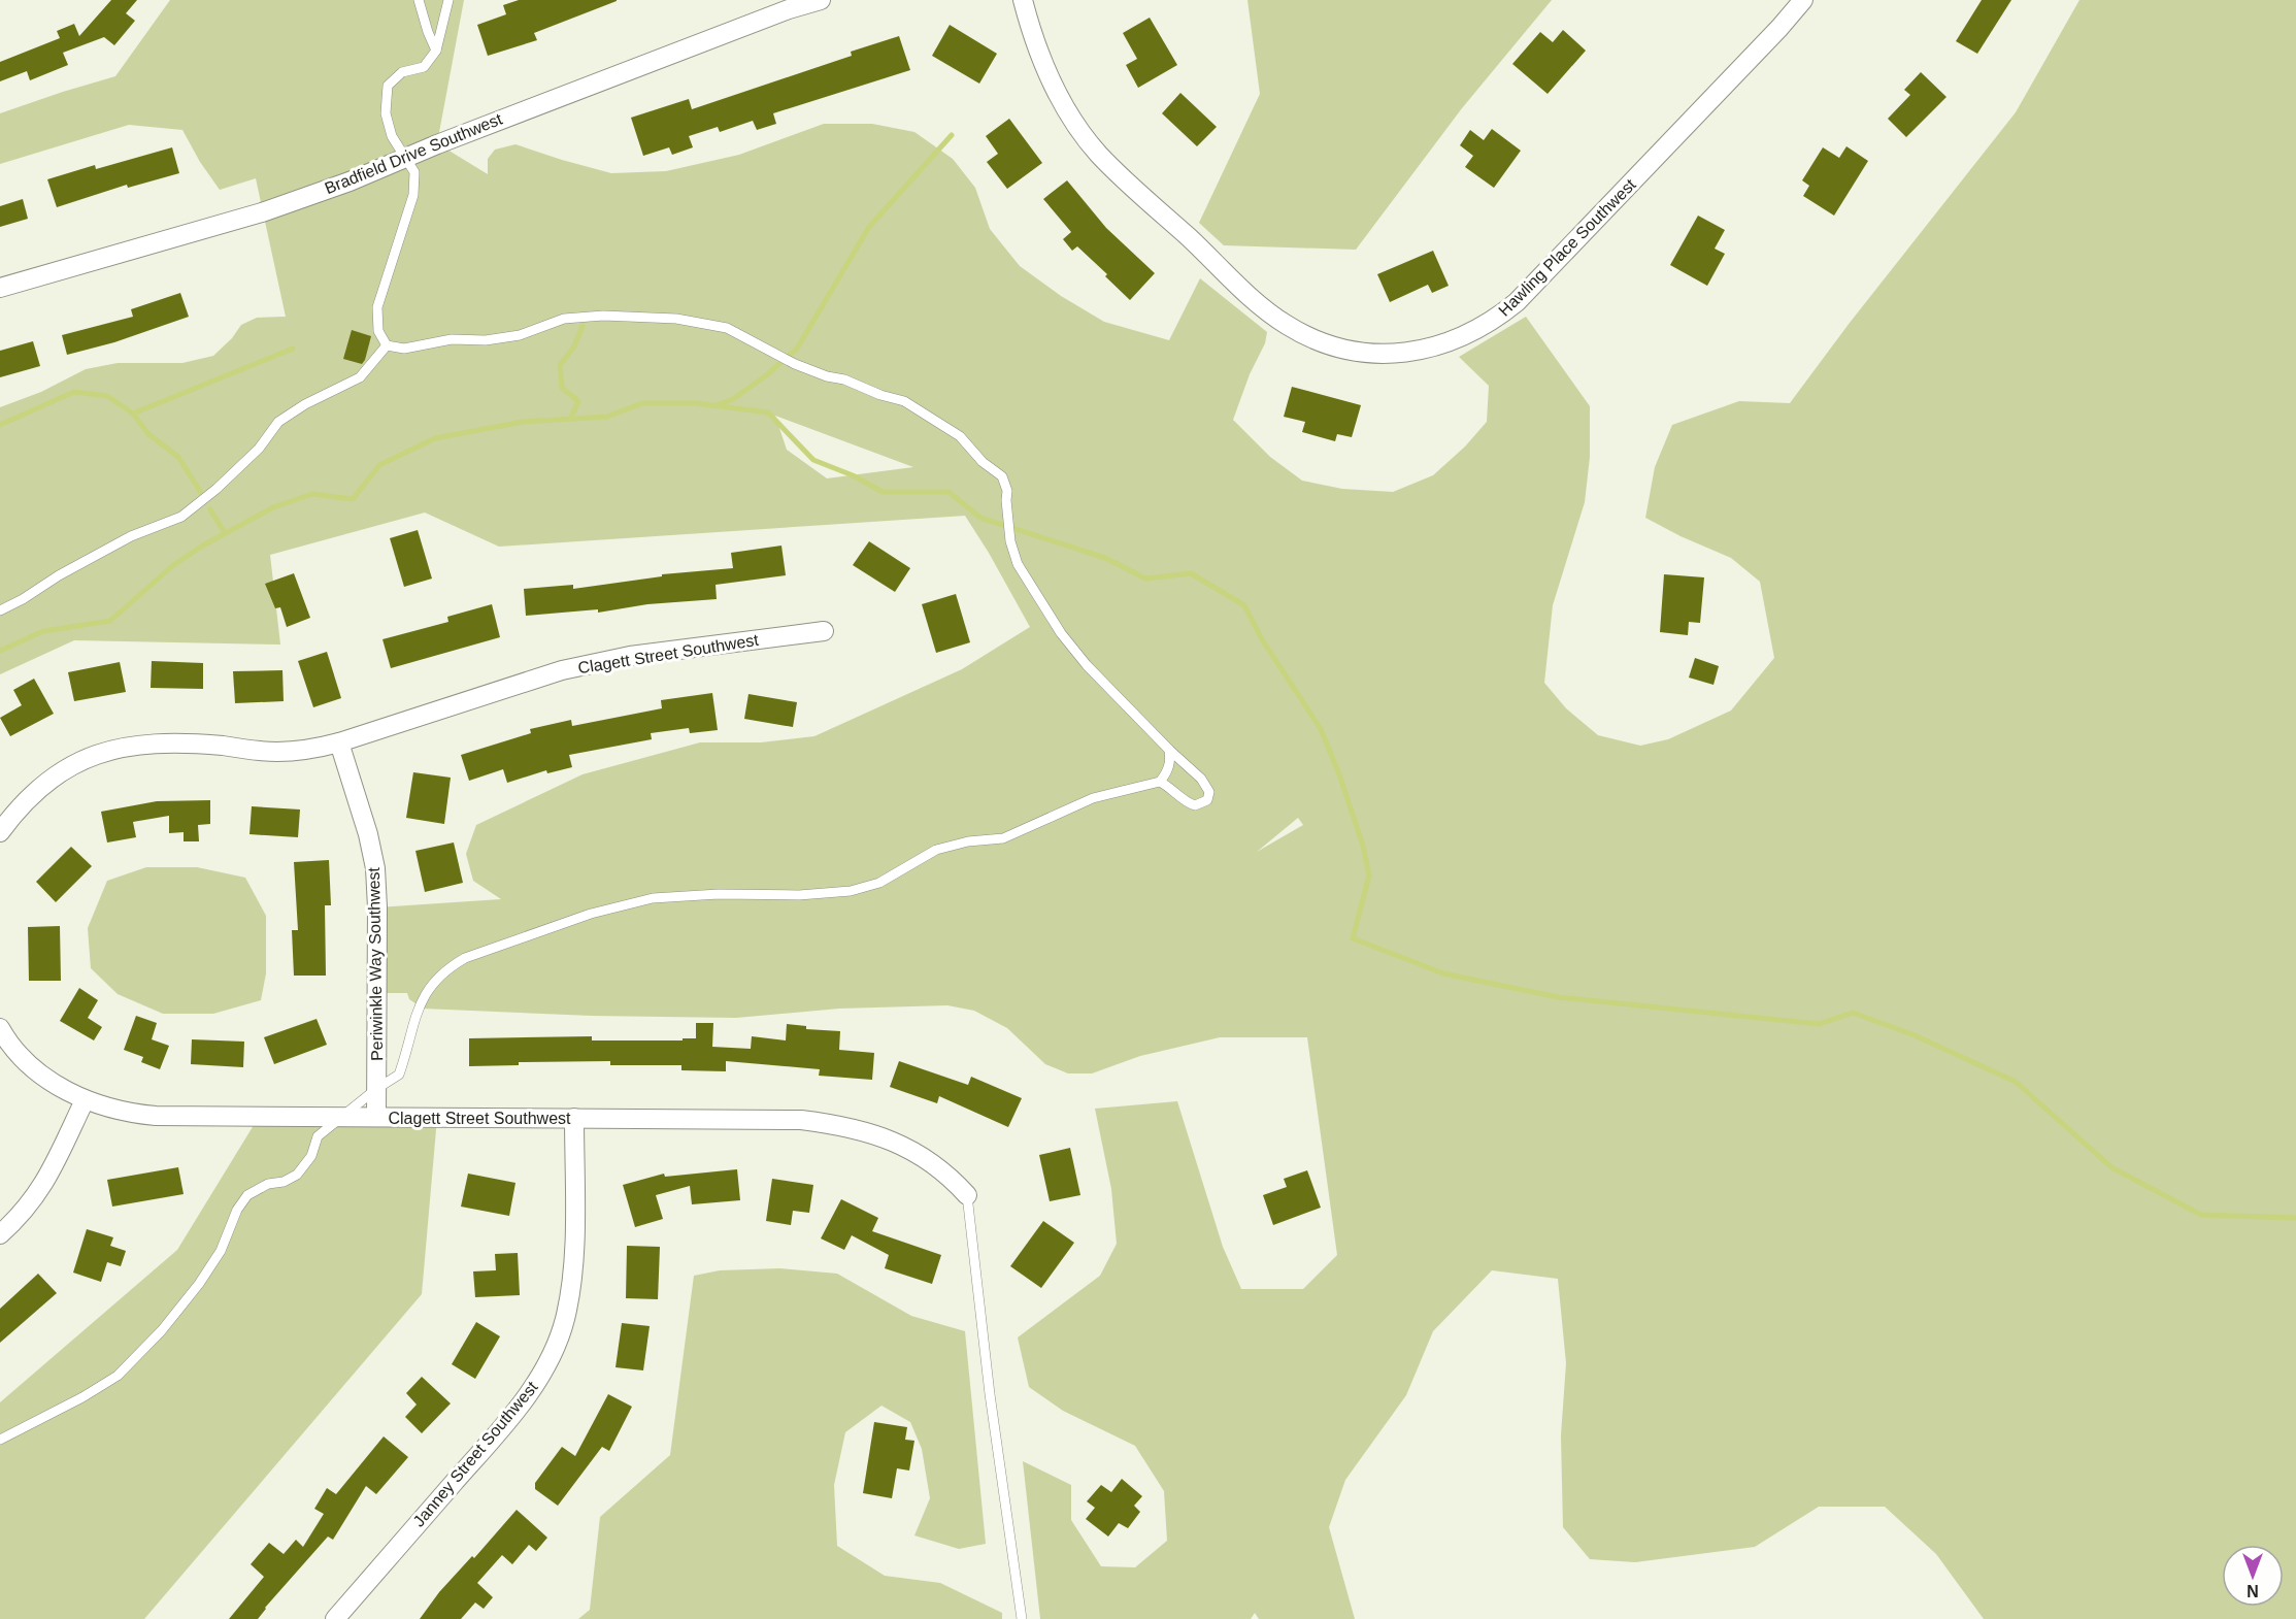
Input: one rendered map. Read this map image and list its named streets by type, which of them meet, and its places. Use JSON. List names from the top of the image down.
{
  "streets": {
    "street": [
      "Bradfield Drive Southwest",
      "Hawling Place Southwest",
      "Clagett Street Southwest",
      "Periwinkle Way Southwest",
      "Janney Street Southwest"
    ]
  },
  "crossings": [
    ["Clagett Street Southwest", "Periwinkle Way Southwest"],
    ["Clagett Street Southwest", "Janney Street Southwest"]
  ],
  "north": "bottom"
}
